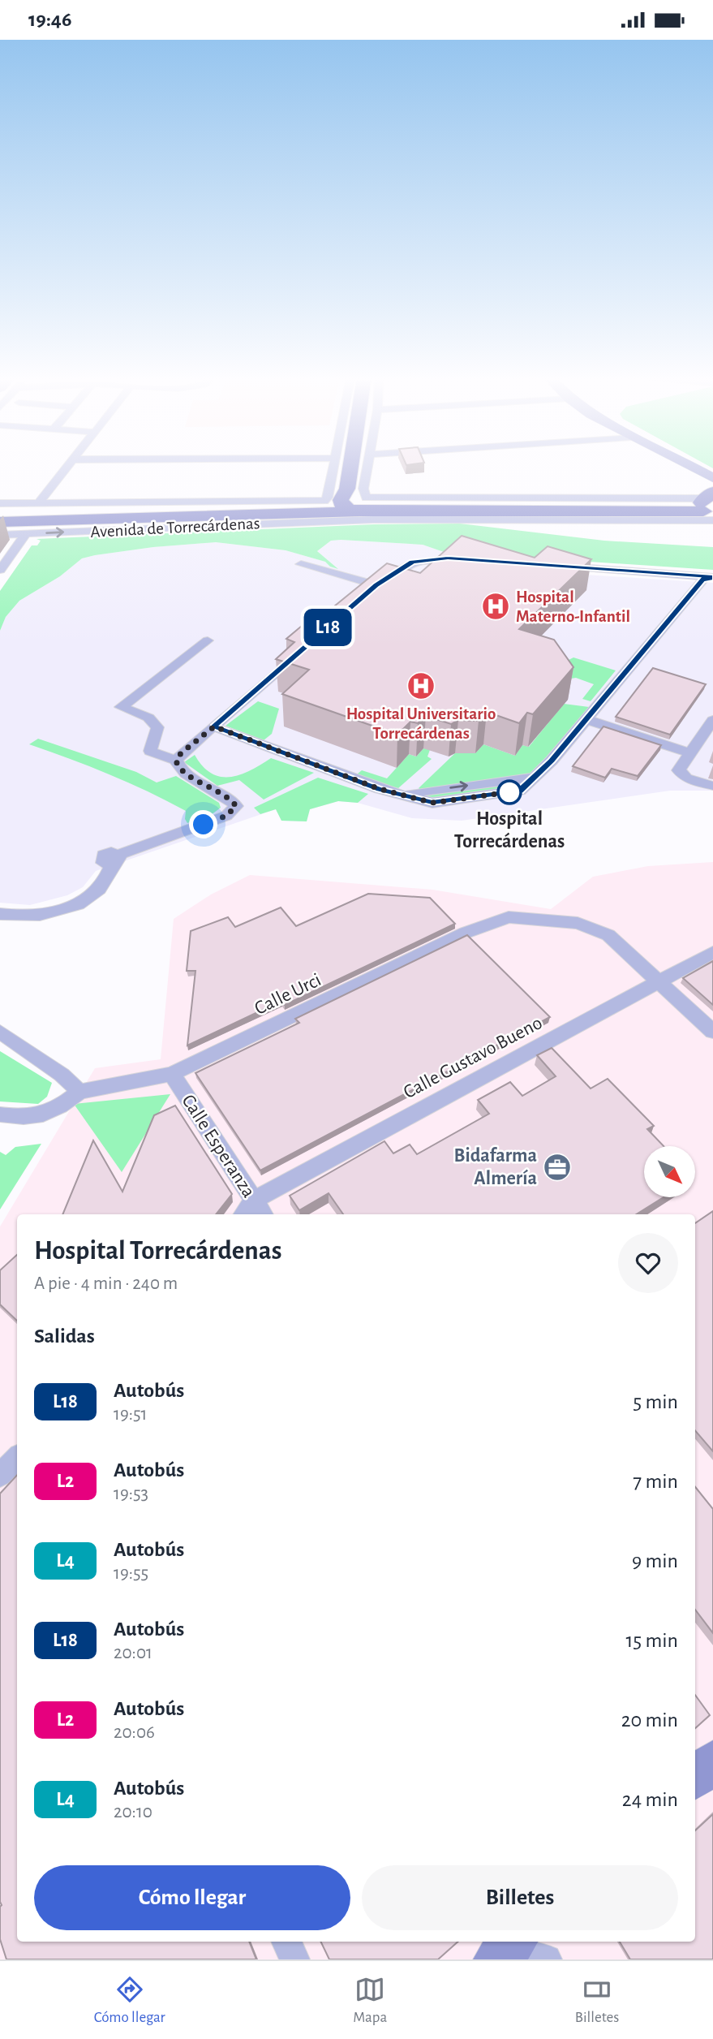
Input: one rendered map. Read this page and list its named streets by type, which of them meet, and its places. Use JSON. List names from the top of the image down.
{
  "streets": {
    "main road": ["Avenida de Torrecárdenas"],
    "street": ["Calle Urci", "Calle Gustavo Bueno", "Calle Esperanza"]
  },
  "crossings": [
    ["Calle Urci", "Calle Gustavo Bueno"],
    ["Calle Urci", "Calle Esperanza"],
    ["Calle Gustavo Bueno", "Calle Esperanza"]
  ],
  "places": {
    "hospital": ["Hospital Materno-Infantil", "Hospital Universitario Torrecárdenas"],
    "other": ["Hospital Torrecárdenas"],
    "office": ["Bidafarma Almería"]
  },
  "lines": ["bus line L18"],
  "north": "bottom right",
  "page": {
    "status": "19:46",
    "on_map": "L18",
    "heading": [
      ["Hospital Torrecárdenas", "A pie · 4 min · 240 m"],
      "Salidas"
    ],
    "list": [
      {
        "mark": "L18",
        "name": "Autobús",
        "note": "19:51",
        "value": "5 min"
      },
      {
        "mark": "L2",
        "name": "Autobús",
        "note": "19:53",
        "value": "7 min"
      },
      {
        "mark": "L4",
        "name": "Autobús",
        "note": "19:55",
        "value": "9 min"
      },
      {
        "mark": "L18",
        "name": "Autobús",
        "note": "20:01",
        "value": "15 min"
      },
      {
        "mark": "L2",
        "name": "Autobús",
        "note": "20:06",
        "value": "20 min"
      },
      {
        "mark": "L4",
        "name": "Autobús",
        "note": "20:10",
        "value": "24 min"
      }
    ],
    "buttons": ["Cómo llegar", "Billetes"],
    "tabs": ["Cómo llegar", "Mapa", "Billetes"]
  }
}
